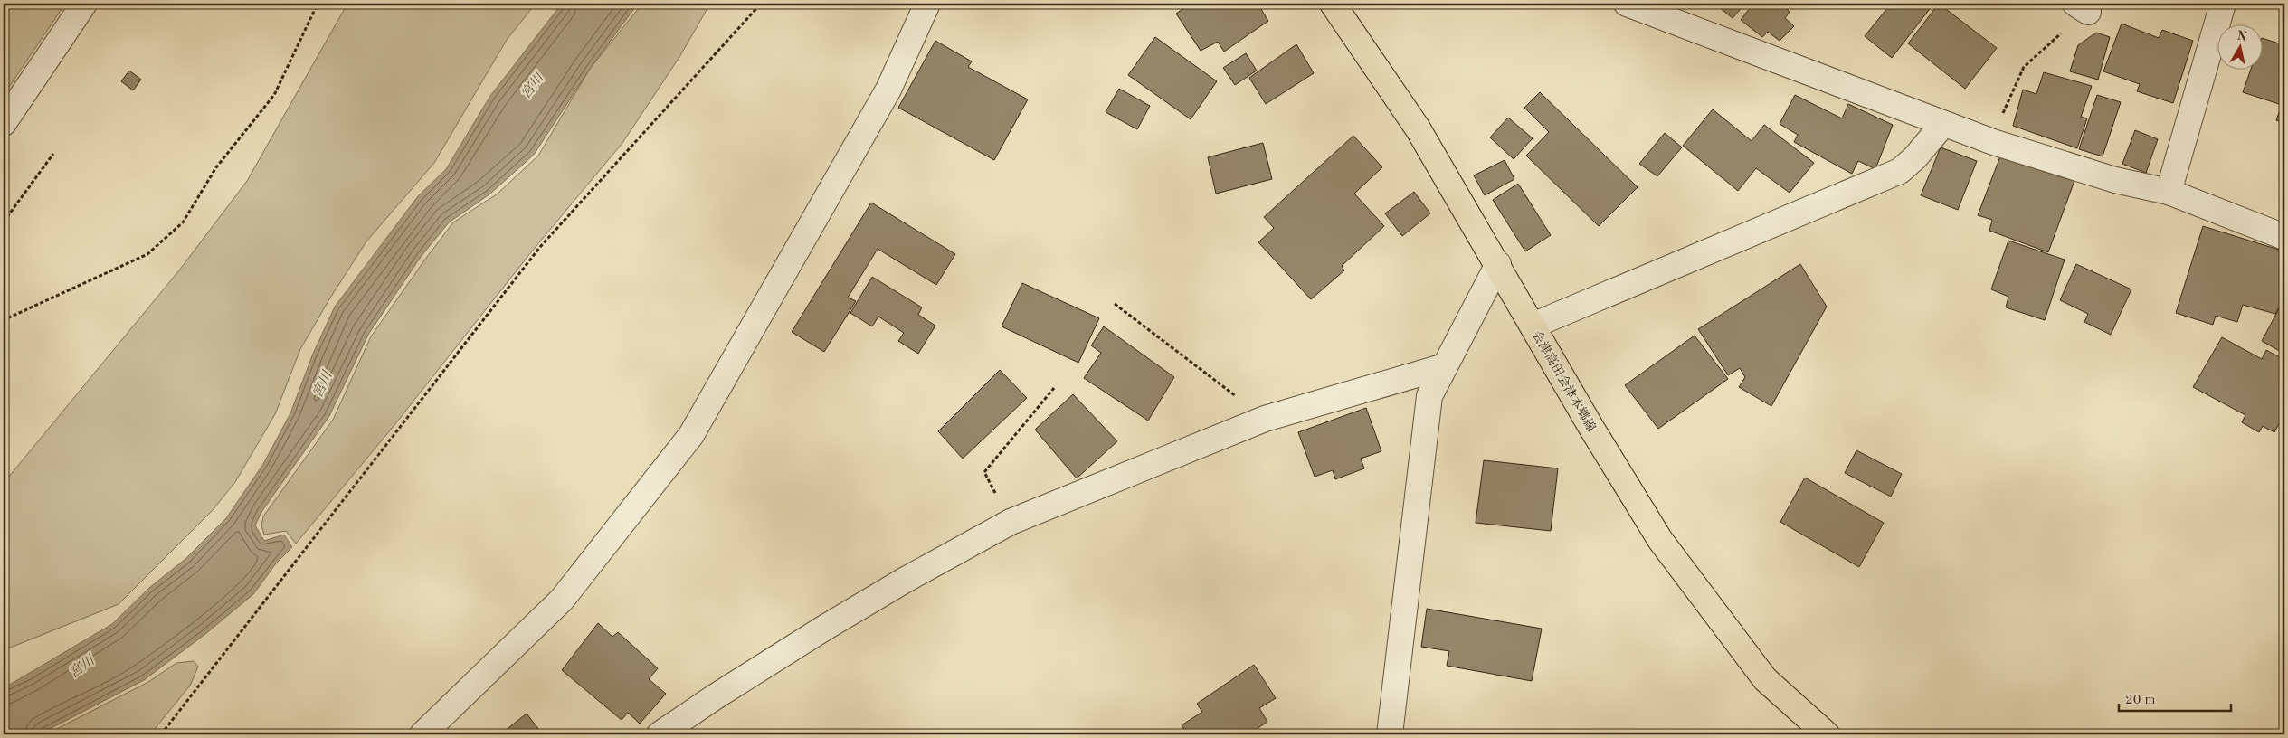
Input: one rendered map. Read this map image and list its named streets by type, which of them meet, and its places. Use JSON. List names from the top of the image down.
{
  "streets": {
    "main road": ["会津高田会津本郷線"]
  },
  "water": ["宮川"],
  "scale_bar": "20 m",
  "north": "top"
}
